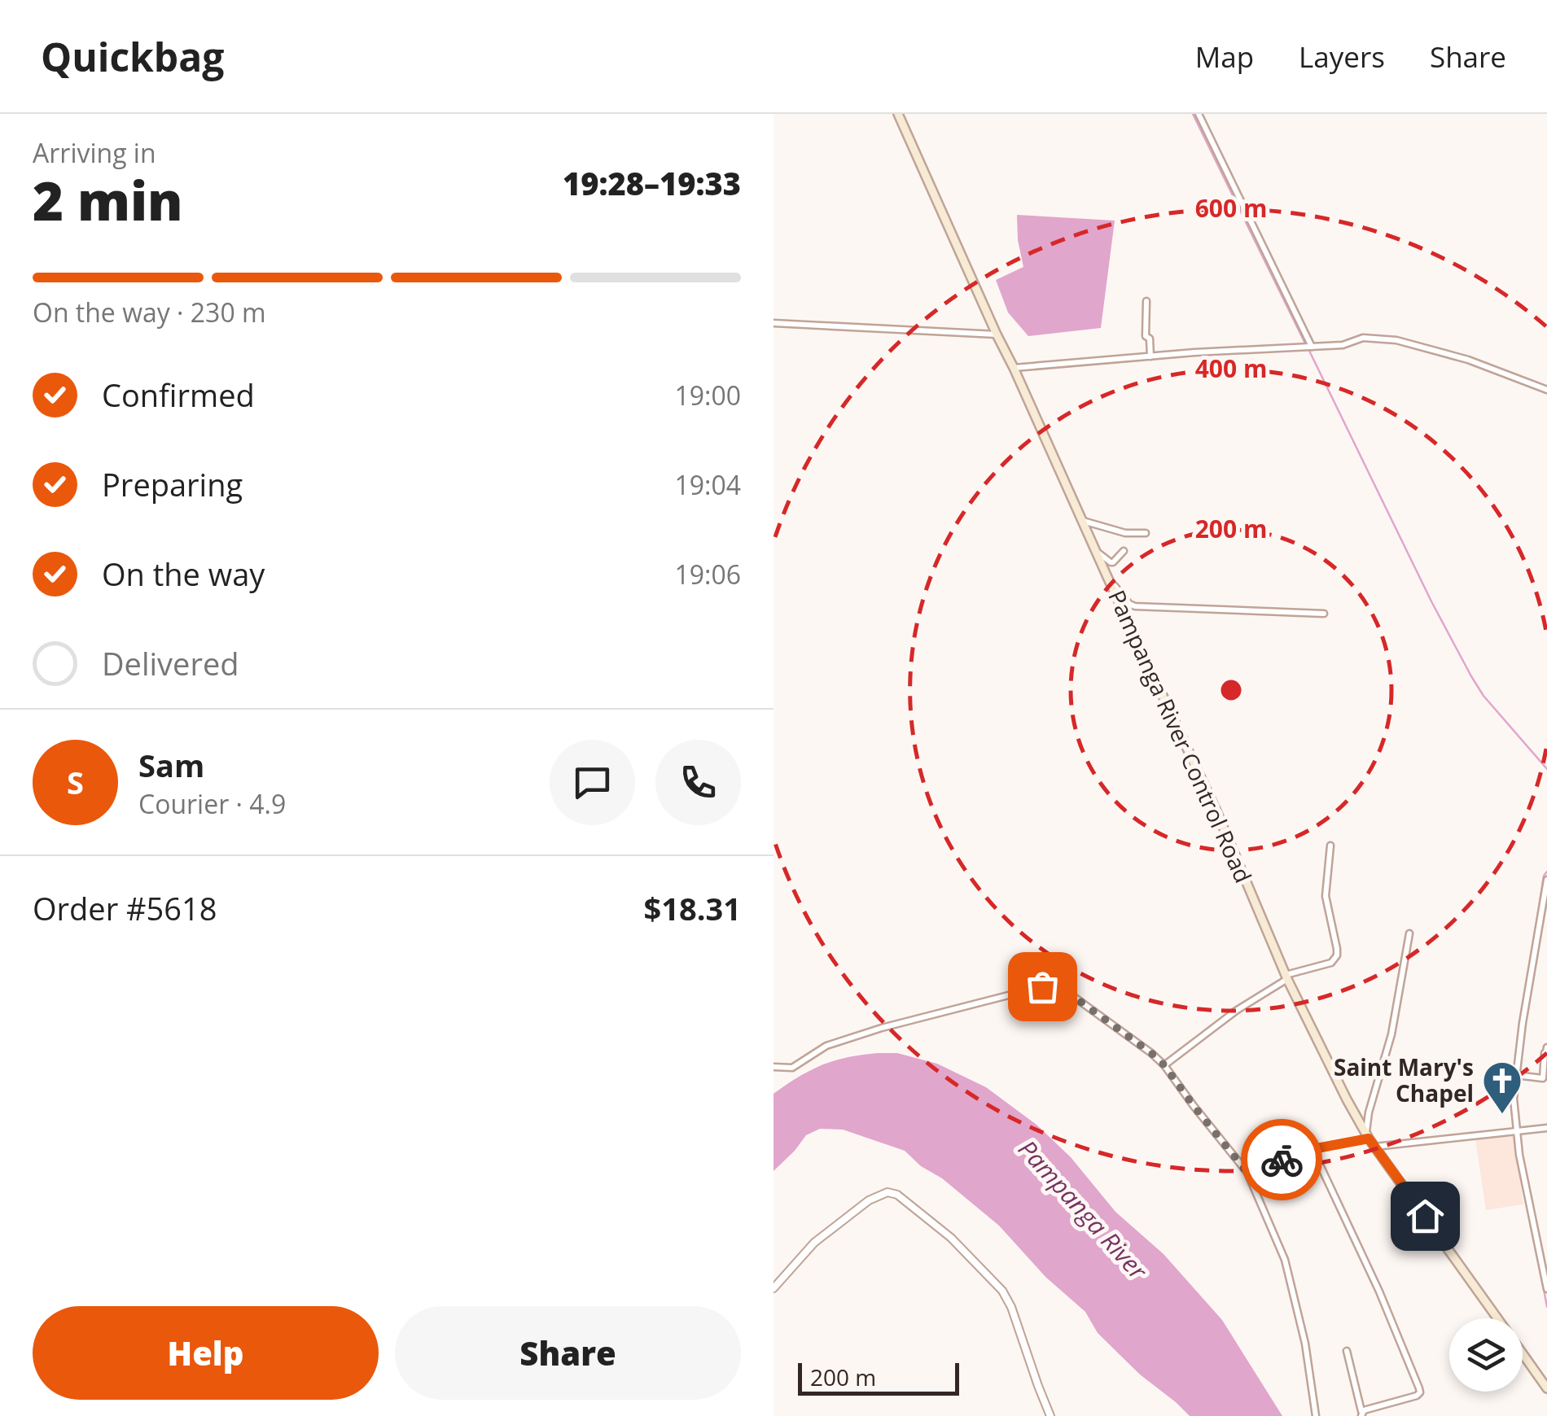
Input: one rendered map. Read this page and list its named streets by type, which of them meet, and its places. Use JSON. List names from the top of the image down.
{
  "streets": {
    "main road": ["Pampanga River Control Road"]
  },
  "water": ["Pampanga River"],
  "places": {
    "church": ["Saint Mary's Chapel"]
  },
  "scale_bar": "200 m",
  "page": {
    "header": "Quickbag",
    "nav": ["Map", "Layers", "Share"],
    "heading": ["2 min", "Arriving in", "19:28–19:33"],
    "panel": [
      "Sam",
      "Courier · 4.9",
      "Order #5618",
      "$18.31"
    ],
    "bar": "On the way · 230 m",
    "list": [
      ["Confirmed", "19:00"],
      ["Preparing", "19:04"],
      ["On the way", "19:06"],
      "Delivered"
    ],
    "round": "S",
    "buttons": ["Help", "Share"],
    "scale": "200 m"
  },
  "rings": ["600 m", "400 m", "200 m"]
}
